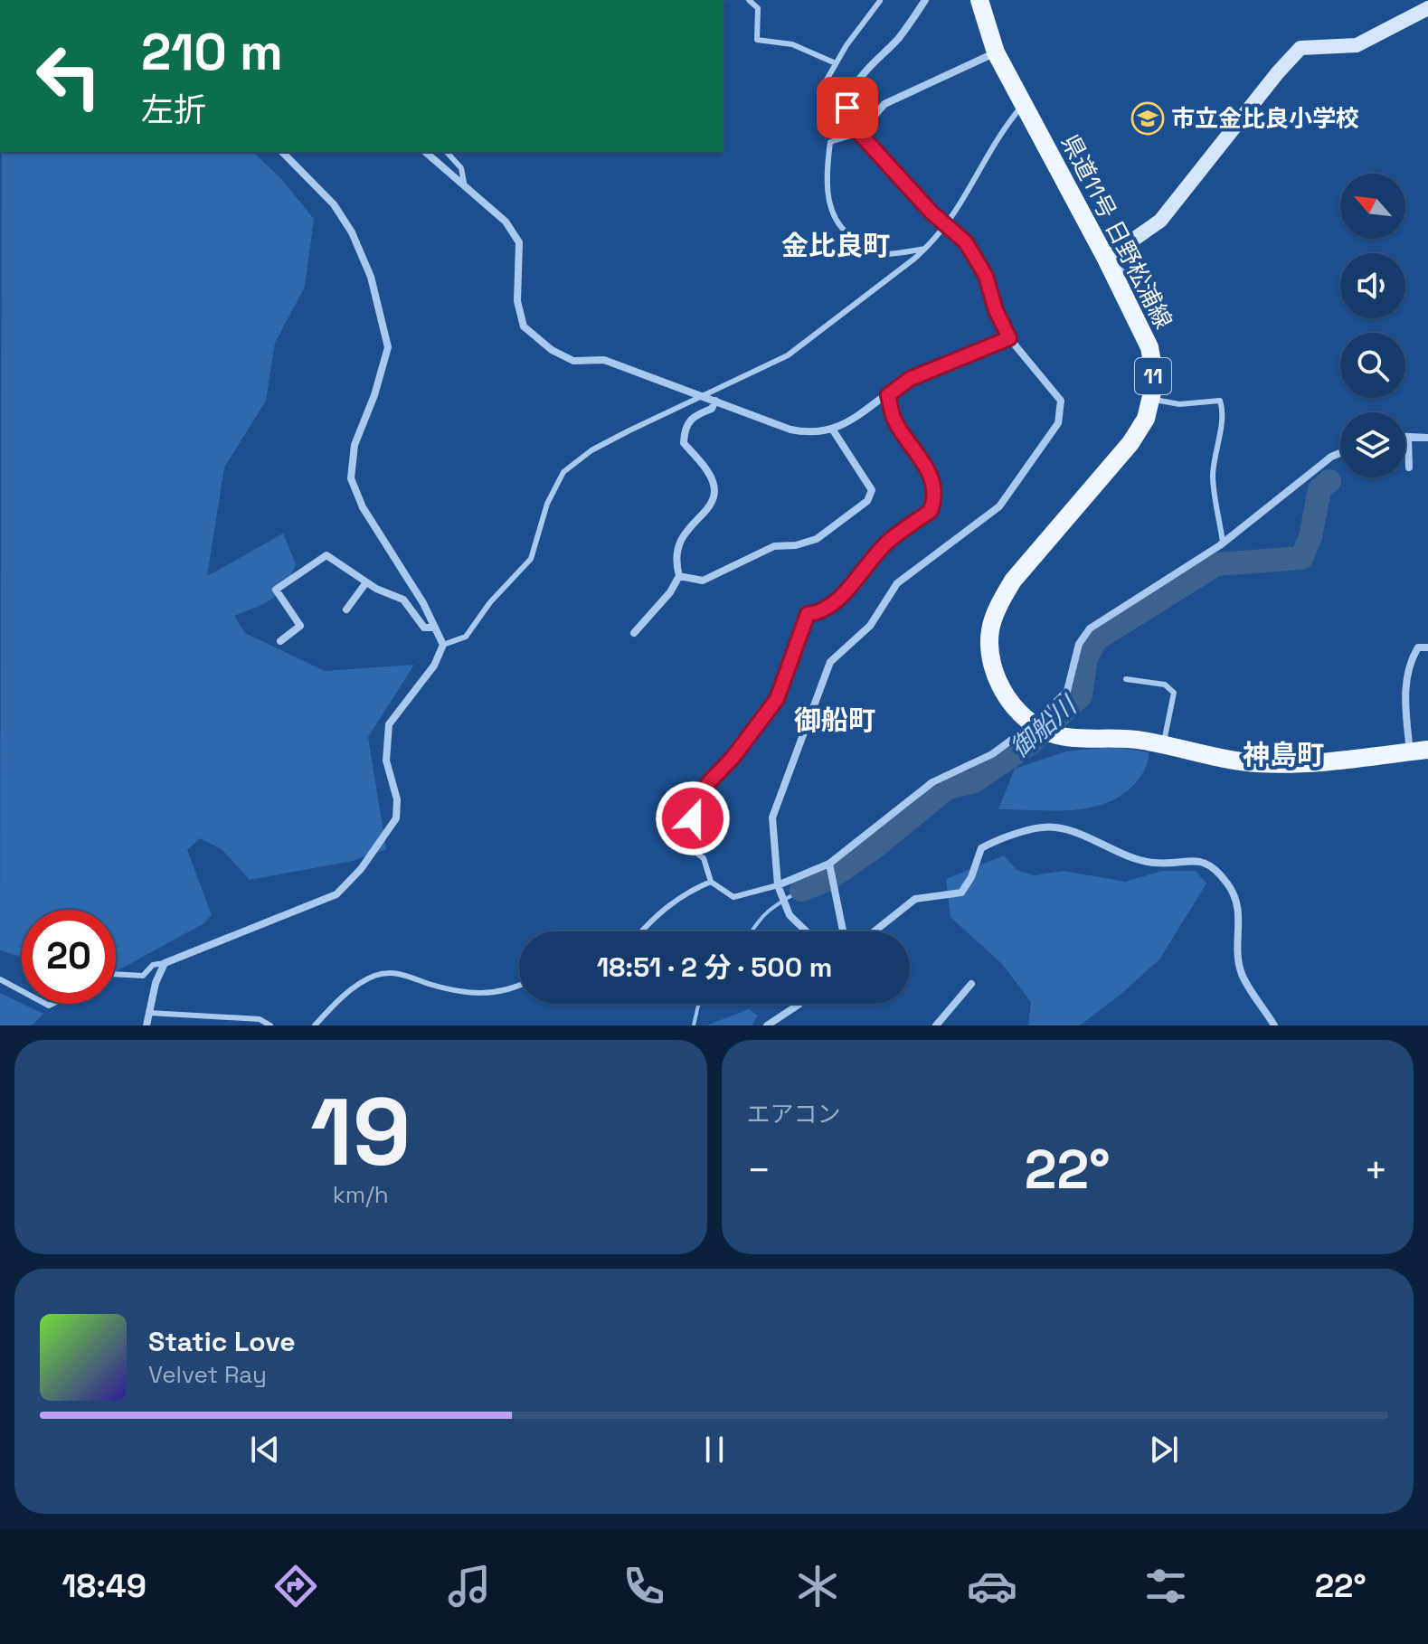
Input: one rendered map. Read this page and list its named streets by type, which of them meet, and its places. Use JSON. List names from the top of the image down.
{
  "streets": {
    "main road": ["県道11号 日野松浦線", "11"]
  },
  "districts": ["金比良町", "御船町", "神島町"],
  "water": ["御船川"],
  "places": {
    "school or university": ["市立金比良小学校"]
  },
  "north": "top left",
  "page": {
    "turn": ["210 m", "左折"],
    "limit": "20",
    "trip": "18:51 · 2 分 · 500 m",
    "tile": [
      ["19", "km/h"],
      "エアコン"
    ],
    "heat": ["−", "22°", "+"],
    "song": ["Static Love", "Velvet Ray"],
    "tabs": ["18:49", "22°"]
  }
}
